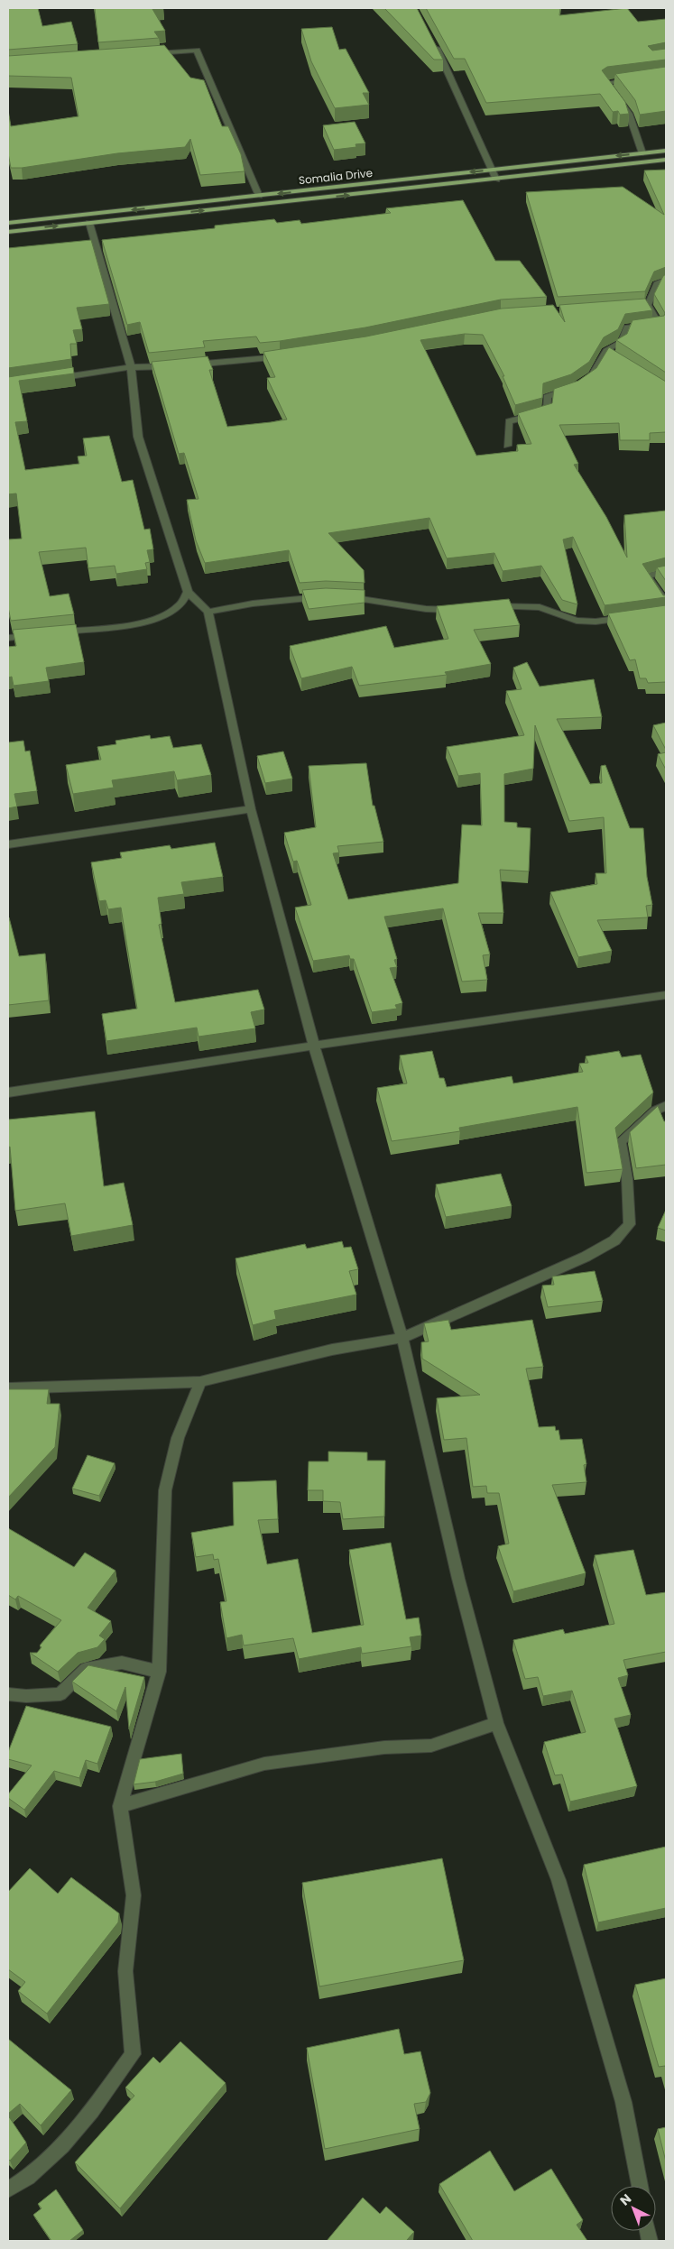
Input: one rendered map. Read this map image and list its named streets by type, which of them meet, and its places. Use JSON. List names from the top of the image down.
{
  "streets": {
    "main road": ["Somalia Drive"]
  },
  "north": "top left"
}
